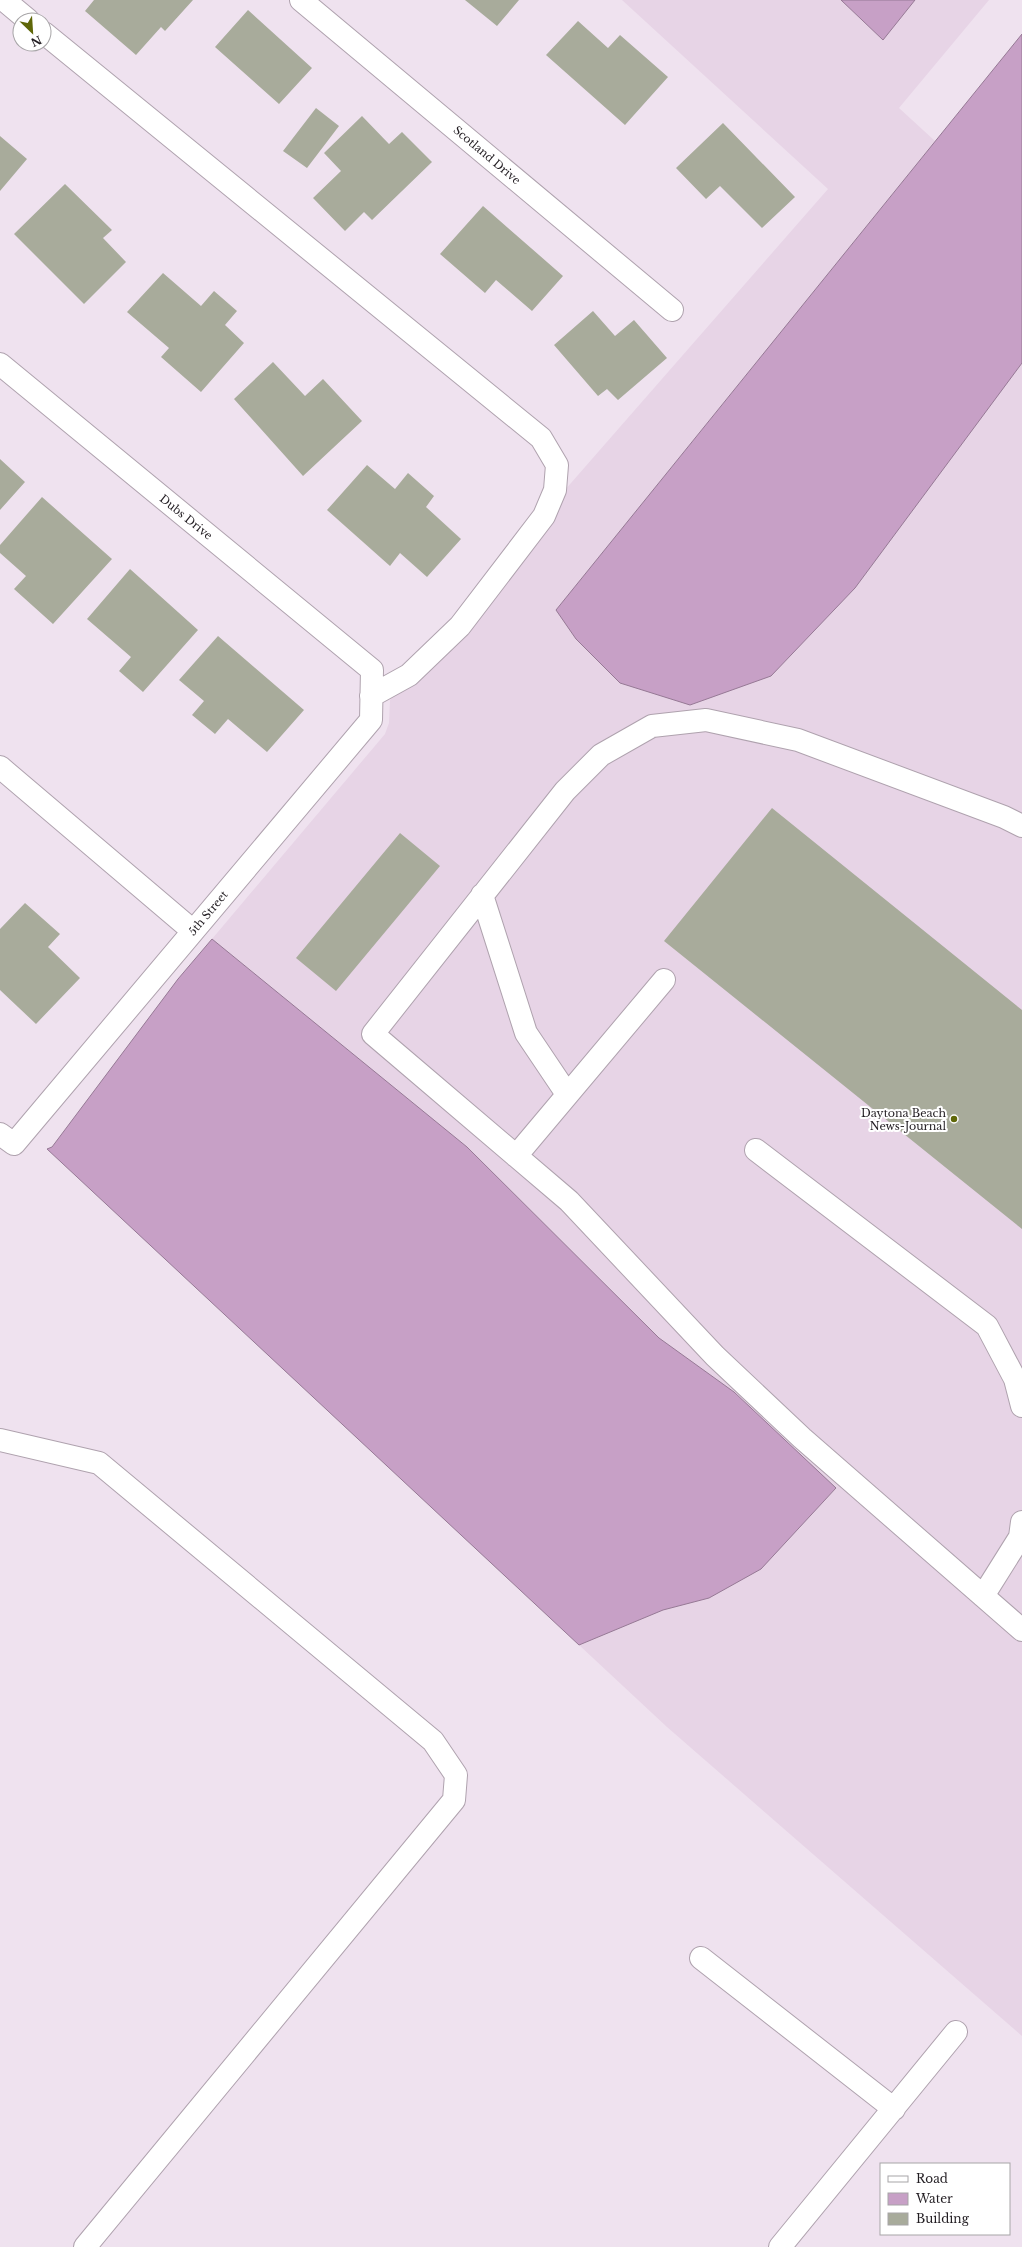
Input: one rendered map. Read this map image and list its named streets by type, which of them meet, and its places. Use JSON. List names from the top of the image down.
{
  "streets": {
    "street": ["Scotland Drive", "Dubs Drive", "5th Street"]
  },
  "crossings": [
    ["Dubs Drive", "5th Street"]
  ],
  "places": ["Daytona Beach News-Journal"],
  "legend": ["Road", "Water", "Building"],
  "north": "bottom right"
}
